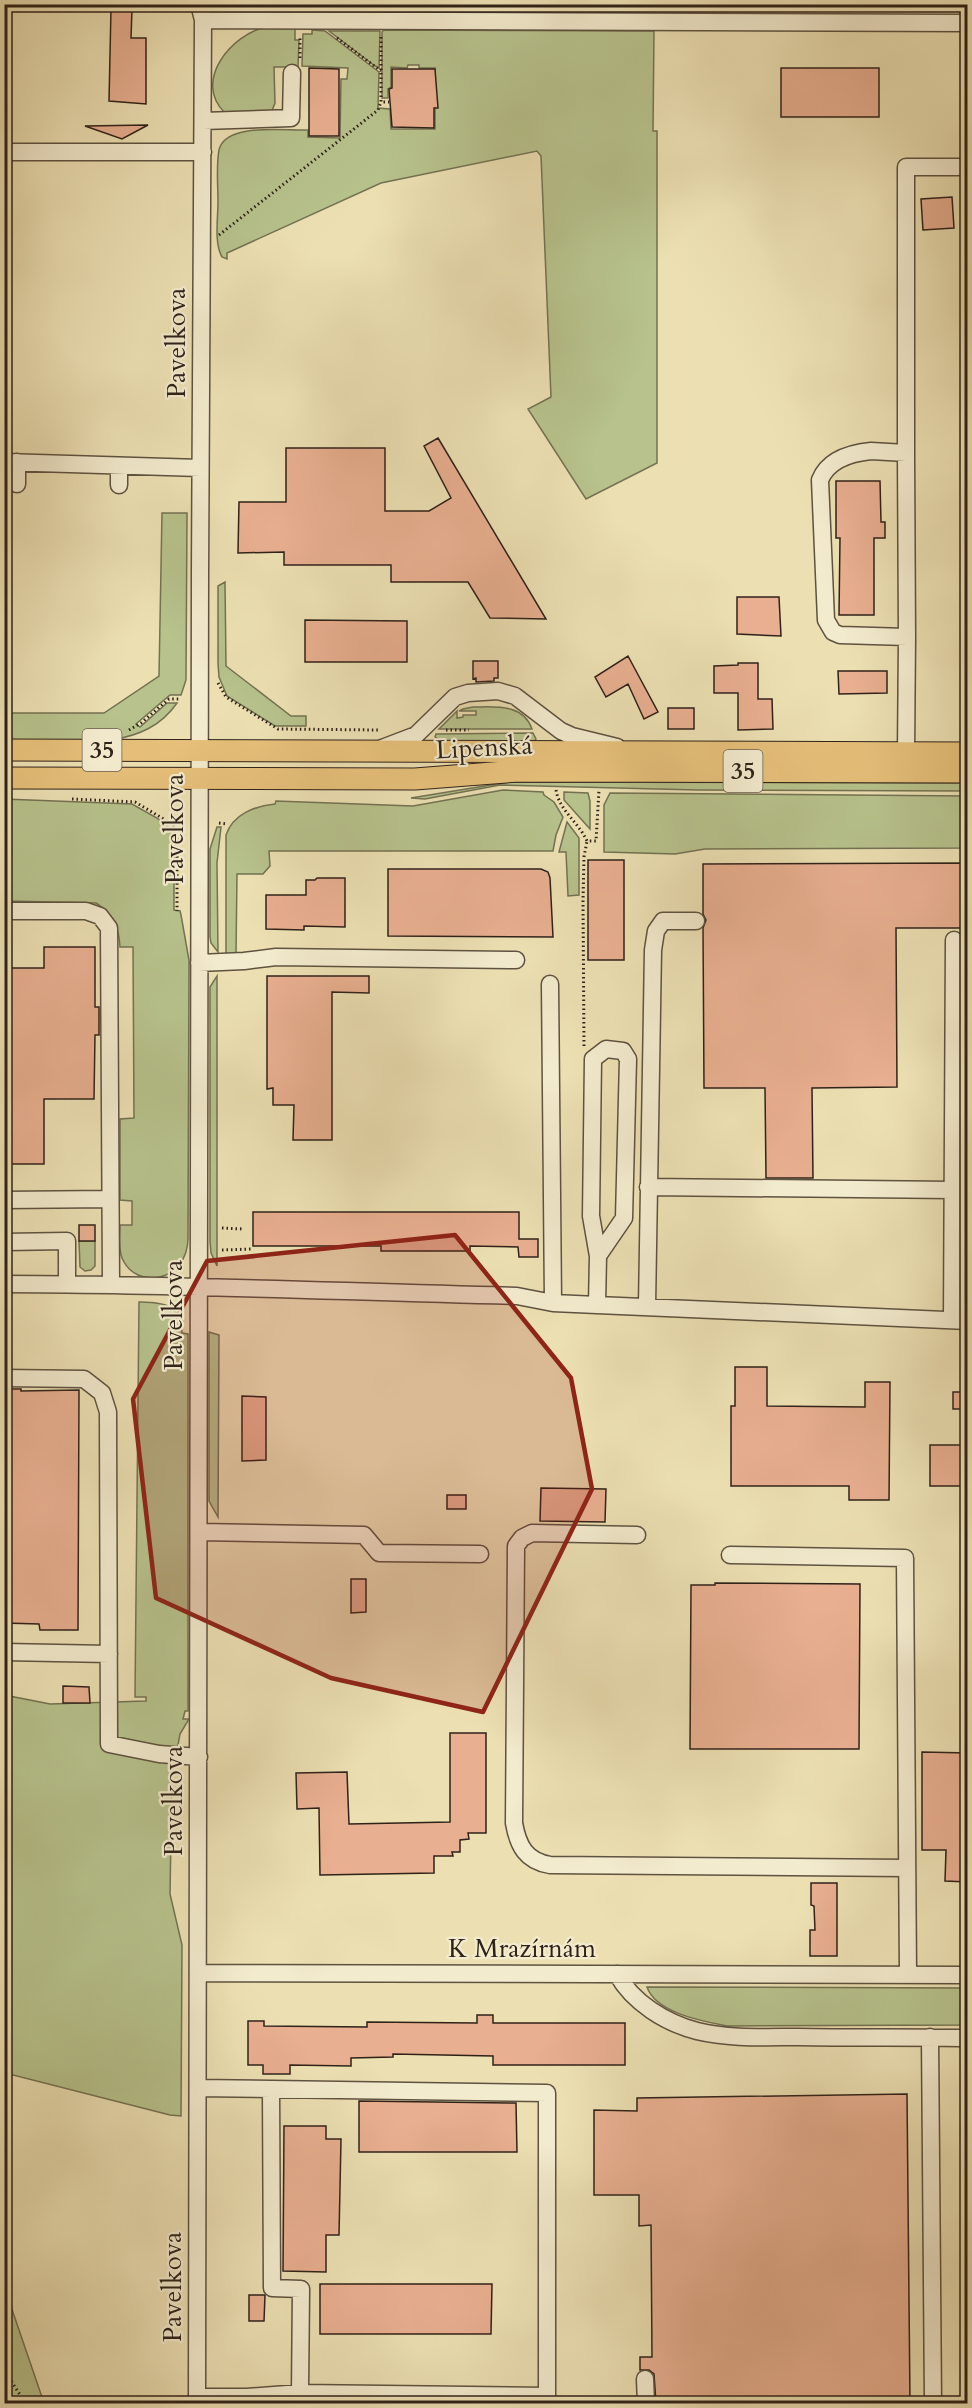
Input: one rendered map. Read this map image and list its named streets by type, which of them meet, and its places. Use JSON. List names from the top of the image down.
{
  "streets": {
    "main road": ["Lipenská", "35"],
    "street": ["Pavelkova", "K Mrazírnám"]
  },
  "crossings": [
    ["Pavelkova", "Lipenská"],
    ["Pavelkova", "K Mrazírnám"]
  ]
}
